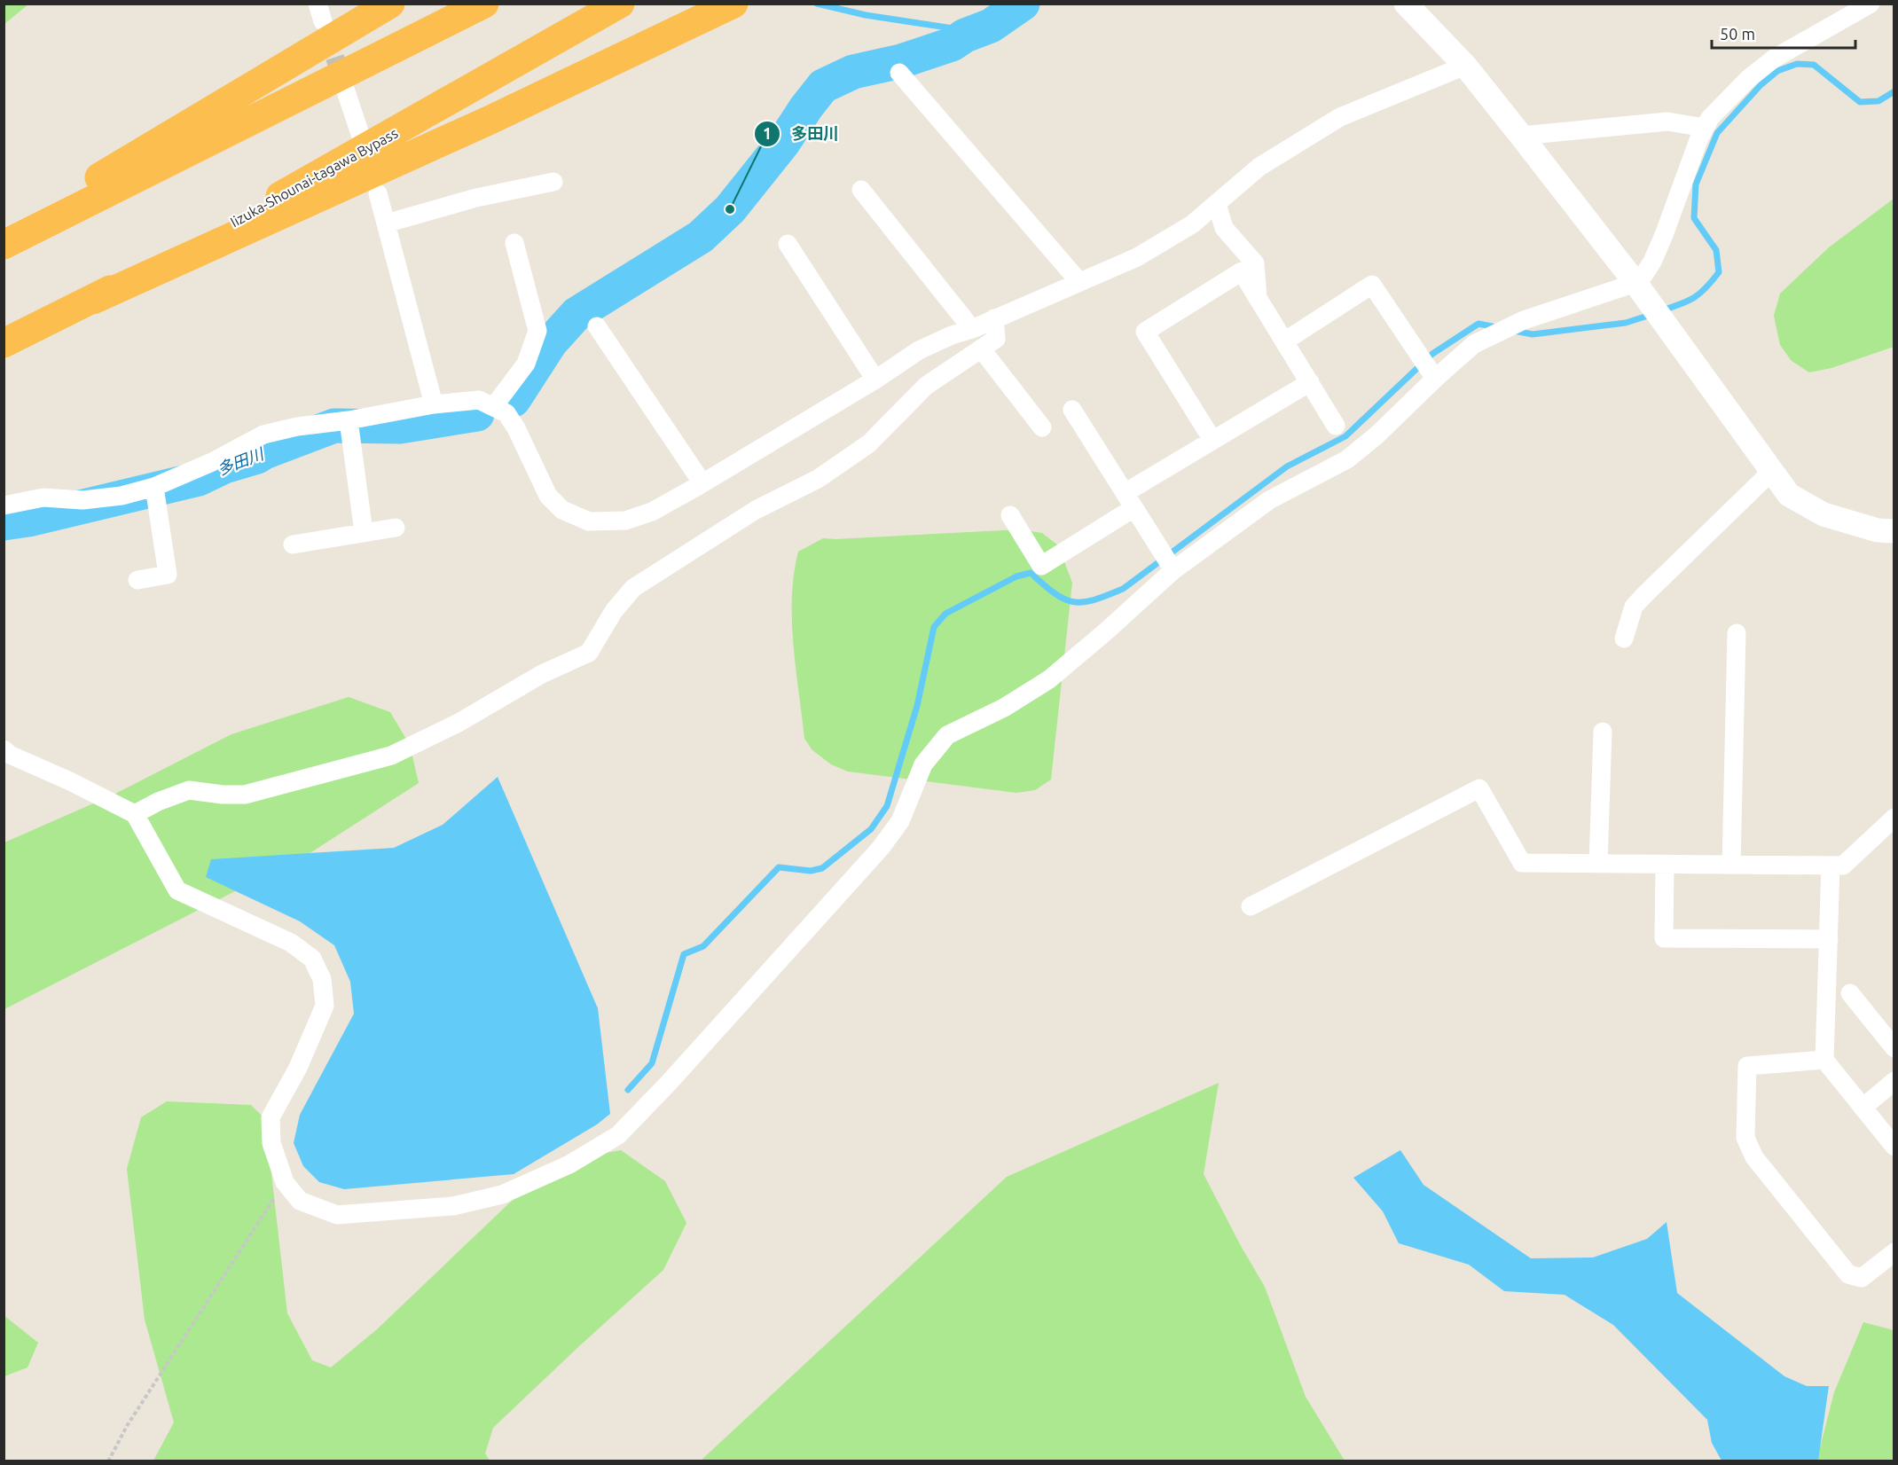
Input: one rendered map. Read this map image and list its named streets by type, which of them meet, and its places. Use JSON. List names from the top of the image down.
{
  "streets": {
    "highway": ["Iizuka-Shounai-tagawa Bypass"]
  },
  "water": ["多田川"],
  "places": ["多田川"],
  "scale_bar": "50 m"
}
